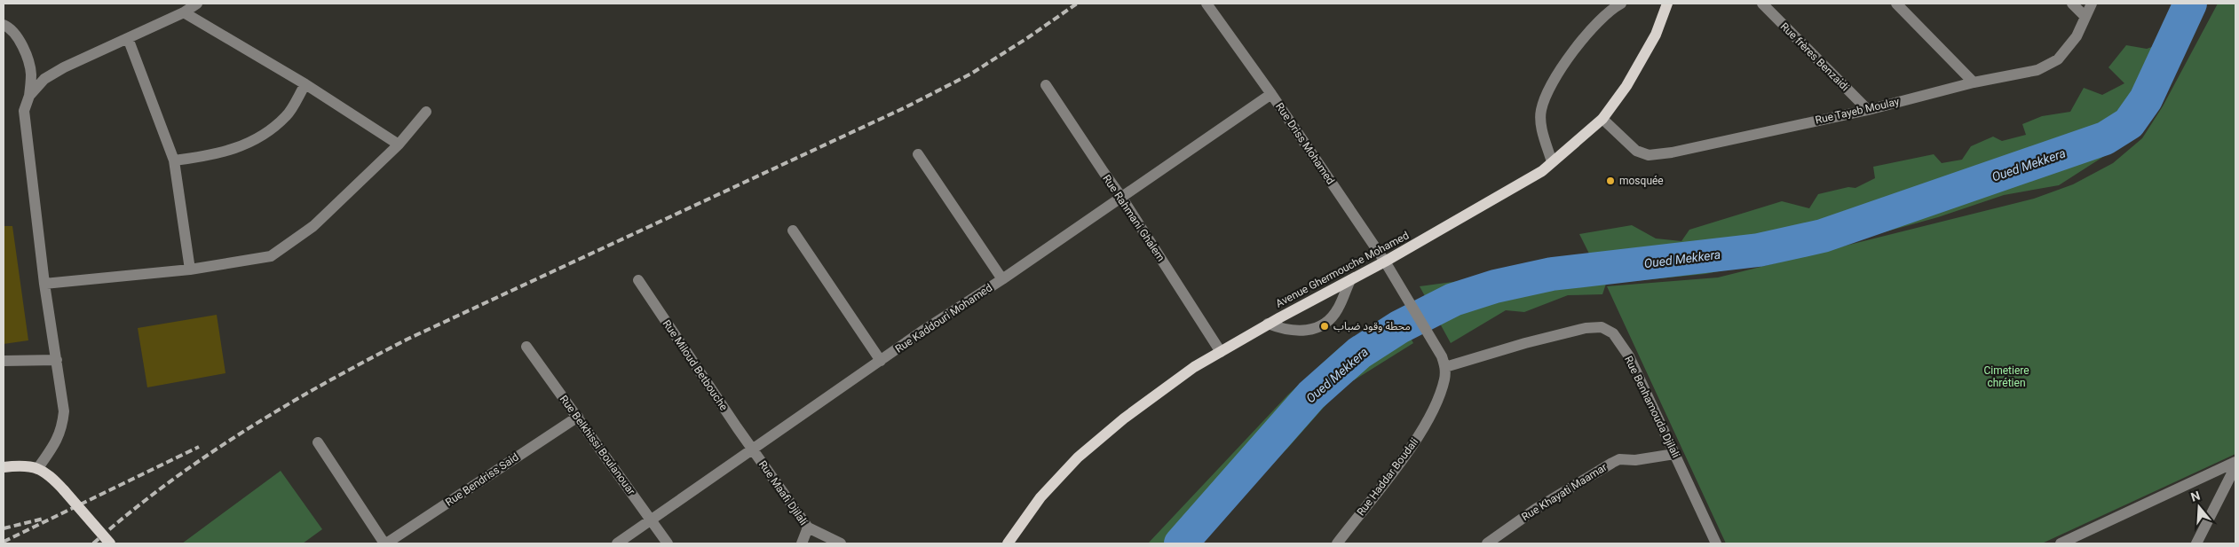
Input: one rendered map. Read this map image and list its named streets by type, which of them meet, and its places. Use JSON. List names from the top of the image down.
{
  "streets": {
    "main road": ["Avenue Ghermouche Mohamed"],
    "street": [
      "Rue frères Benzaidi",
      "Rue Tayeb Moulay",
      "Rue Driss Mohamed",
      "Rue Rahmani Ghalem",
      "Rue Kaddouri Mohamed",
      "Rue Miloud Betbouche",
      "Rue Benhamouda Djilali",
      "Rue Belkhissi Boulanouar",
      "Rue Haddar Boudali",
      "Rue Bendriss Said",
      "Rue Khayati Maamar",
      "Rue Maafi Djilali"
    ]
  },
  "crossings": [
    ["Rue frères Benzaidi", "Rue Tayeb Moulay"],
    ["Rue Tayeb Moulay", "Avenue Ghermouche Mohamed"],
    ["Rue Driss Mohamed", "Avenue Ghermouche Mohamed"],
    ["Rue Driss Mohamed", "Rue Kaddouri Mohamed"],
    ["Rue Driss Mohamed", "Rue Benhamouda Djilali"],
    ["Rue Driss Mohamed", "Rue Haddar Boudali"],
    ["Rue Rahmani Ghalem", "Avenue Ghermouche Mohamed"],
    ["Rue Rahmani Ghalem", "Rue Kaddouri Mohamed"],
    ["Rue Kaddouri Mohamed", "Rue Miloud Betbouche"],
    ["Rue Kaddouri Mohamed", "Rue Belkhissi Boulanouar"],
    ["Rue Kaddouri Mohamed", "Rue Maafi Djilali"],
    ["Rue Miloud Betbouche", "Rue Maafi Djilali"],
    ["Rue Benhamouda Djilali", "Rue Haddar Boudali"],
    ["Rue Benhamouda Djilali", "Rue Khayati Maamar"],
    ["Rue Belkhissi Boulanouar", "Rue Bendriss Said"]
  ],
  "water": ["Oued Mekkera"],
  "parks": ["Cimetiere chrétien"],
  "places": ["mosquée", "محطة وقود ضباب"],
  "north": "top"
}
